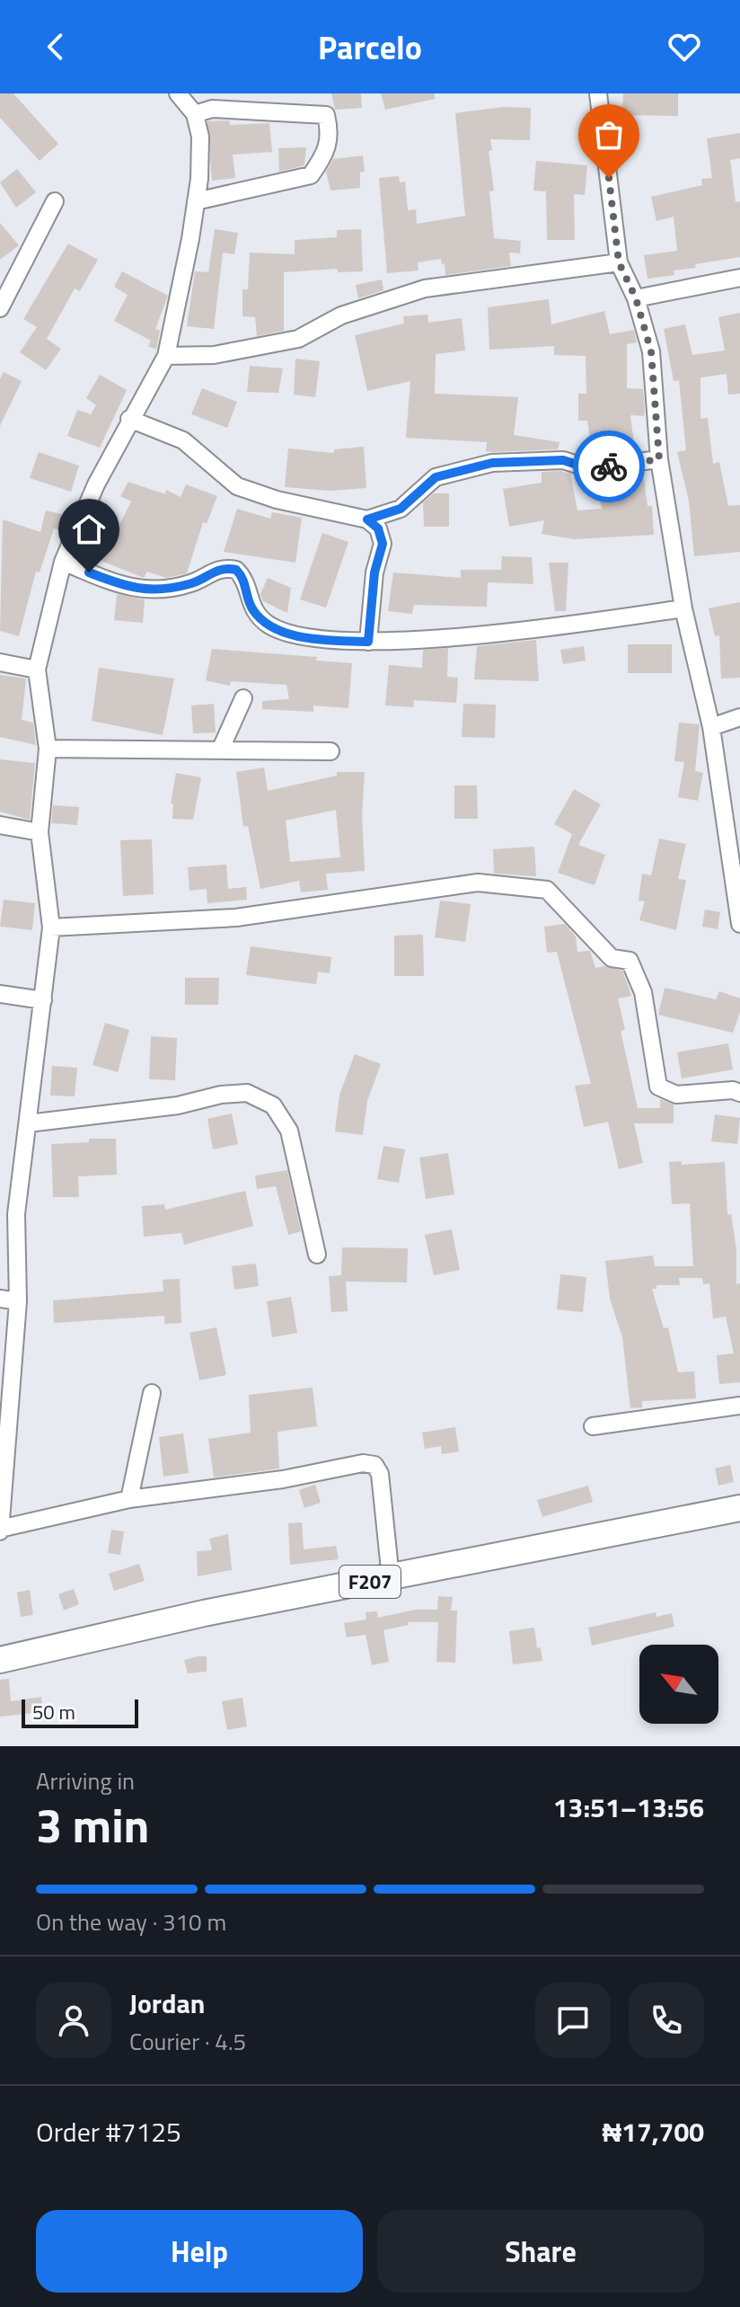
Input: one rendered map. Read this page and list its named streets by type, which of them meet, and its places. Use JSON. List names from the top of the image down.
{
  "streets": {
    "main road": ["F207"]
  },
  "scale_bar": "50 m",
  "north": "top left",
  "page": {
    "header": "Parcelo",
    "scale": "50 m",
    "heading": ["3 min", "Arriving in", "13:51–13:56"],
    "panel": [
      "Jordan",
      "Courier · 4.5",
      "Order #7125",
      "₦17,700"
    ],
    "bar": "On the way · 310 m",
    "buttons": ["Help", "Share"]
  }
}
